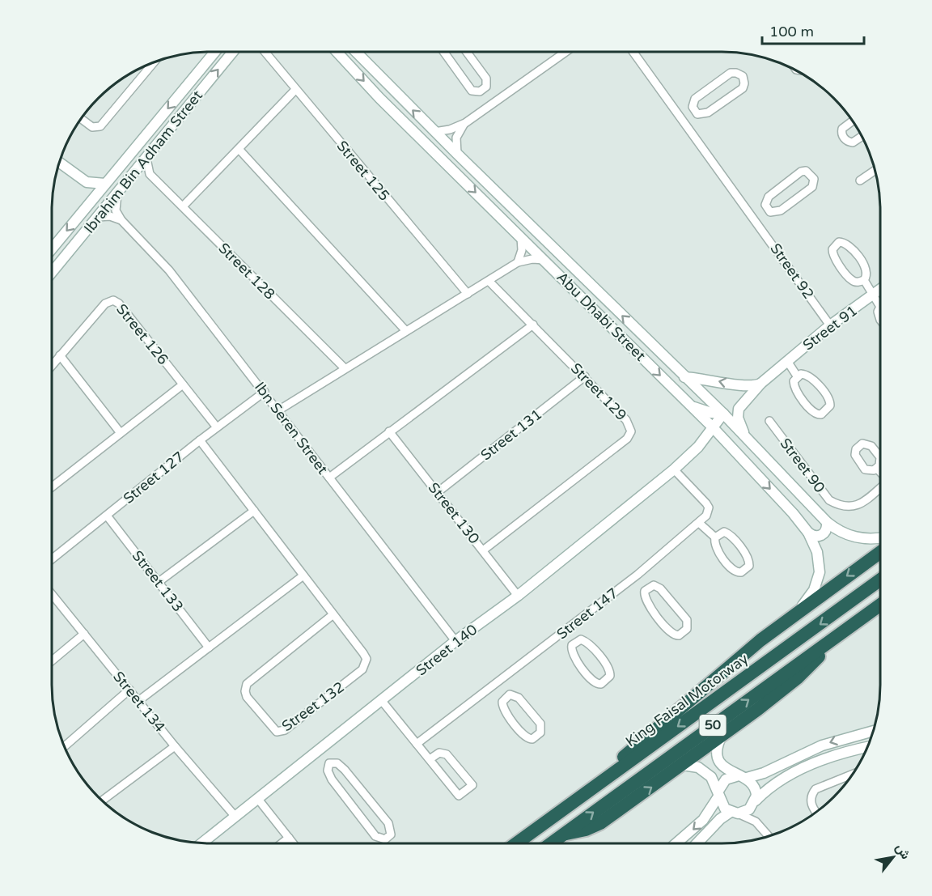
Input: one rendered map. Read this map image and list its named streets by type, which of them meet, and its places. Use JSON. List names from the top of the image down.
{
  "streets": {
    "highway": ["King Faisal Motorway", "50"],
    "street": [
      "Ibrahim Bin Adham Street",
      "Street 125",
      "Street 128",
      "Street 92",
      "Abu Dhabi Street",
      "Street 91",
      "Street 126",
      "Street 129",
      "Ibn Seren Street",
      "Street 131",
      "Street 90",
      "Street 127",
      "Street 130",
      "Street 133",
      "Street 147",
      "Street 140",
      "Street 134",
      "Street 132"
    ]
  },
  "crossings": [
    ["Street 92", "Street 91"],
    ["Abu Dhabi Street", "Street 91"],
    ["Abu Dhabi Street", "Street 140"],
    ["Street 126", "Street 127"],
    ["Street 129", "Street 131"],
    ["Street 129", "Street 130"],
    ["Ibn Seren Street", "Street 127"],
    ["Ibn Seren Street", "Street 140"],
    ["Street 131", "Street 130"],
    ["Street 127", "Street 133"],
    ["Street 127", "Street 132"],
    ["Street 130", "Street 140"],
    ["Street 140", "Street 134"]
  ],
  "scale_bar": "100 m",
  "north": "top right"
}
